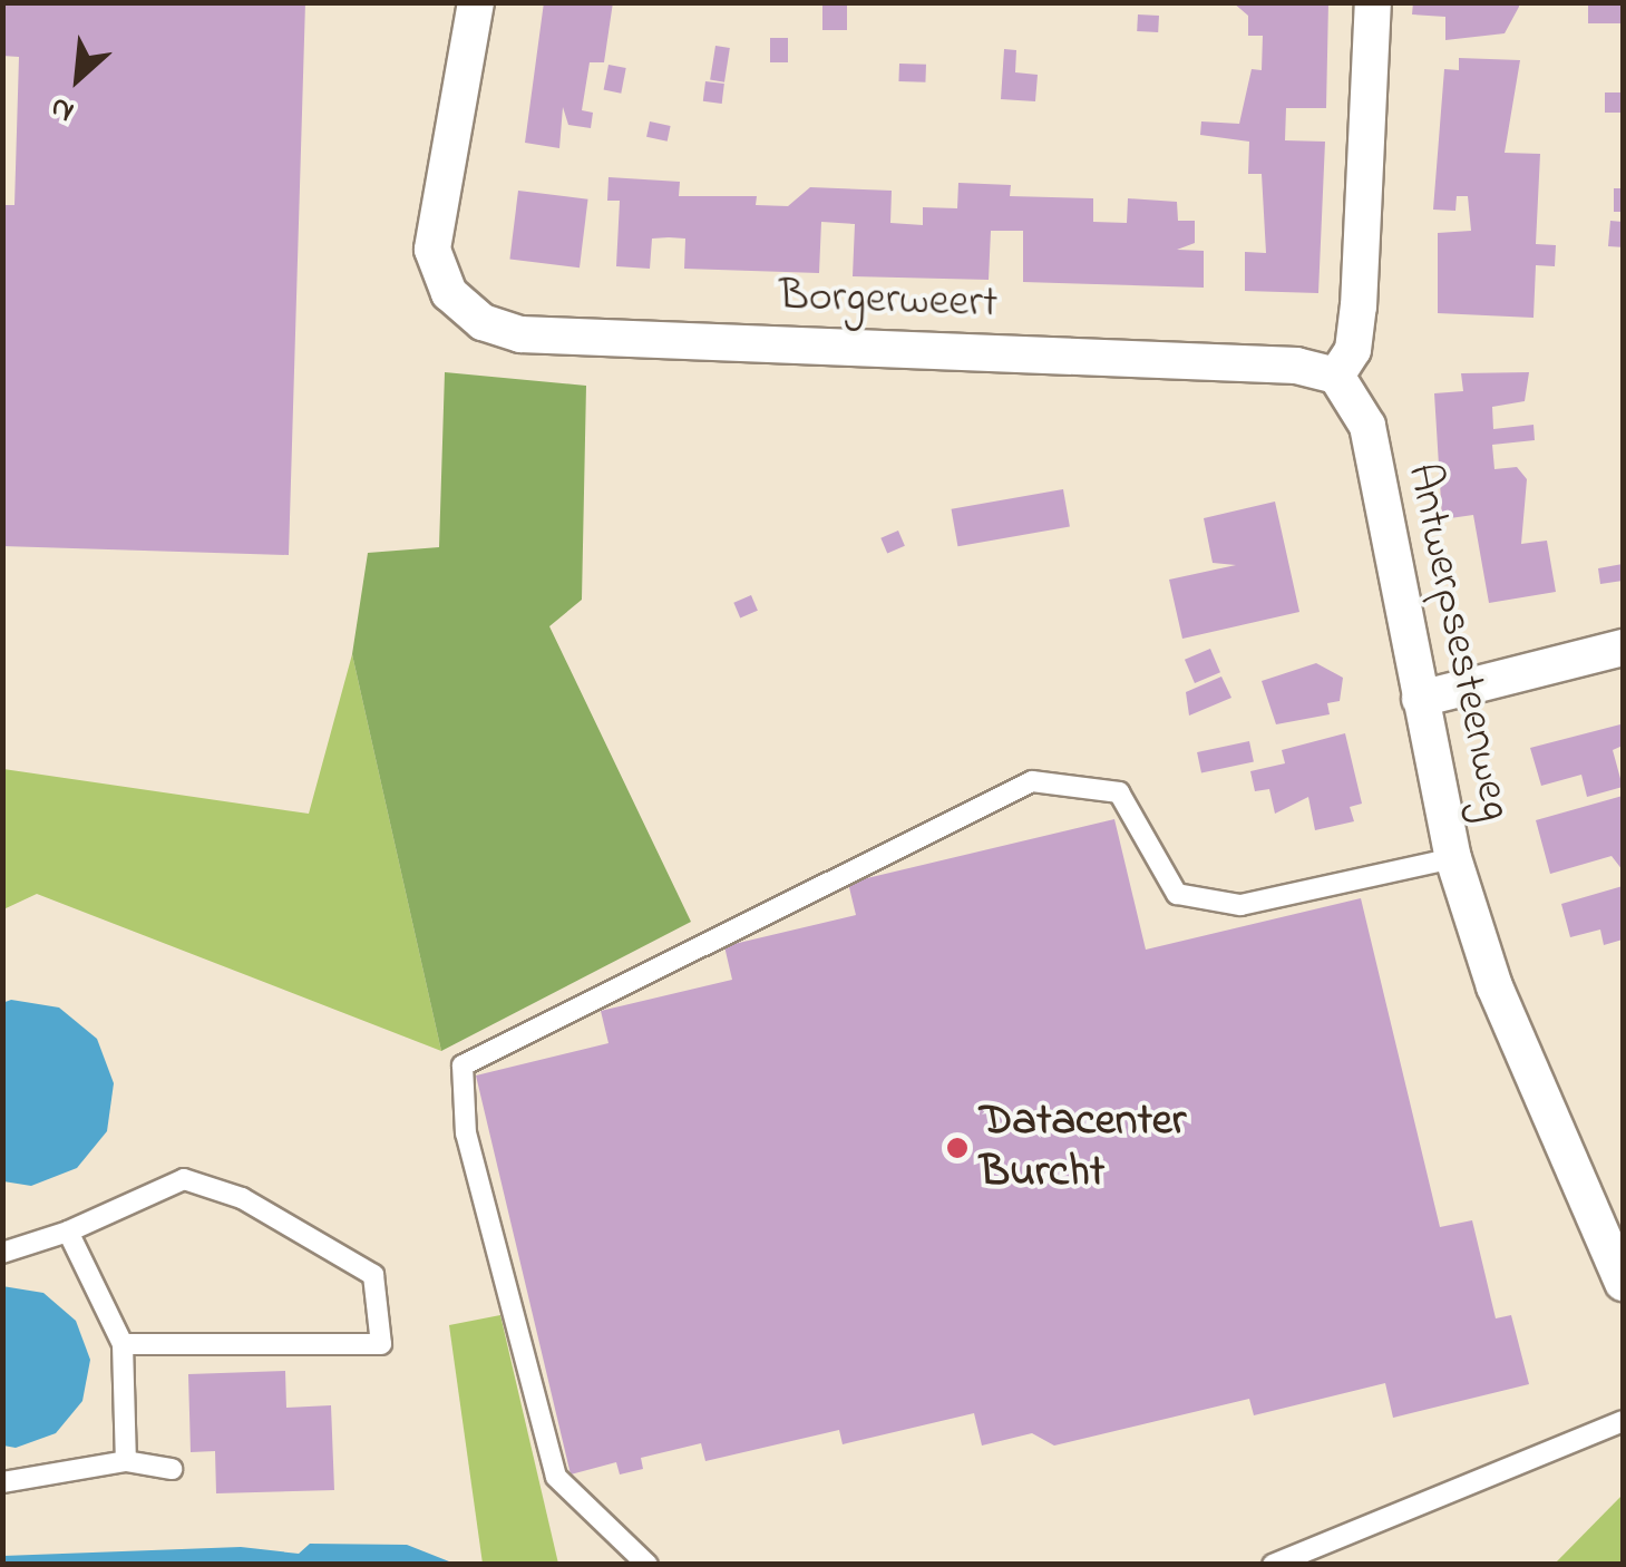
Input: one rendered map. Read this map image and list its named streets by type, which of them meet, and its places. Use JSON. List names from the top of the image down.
{
  "streets": {
    "street": ["Borgerweert", "Antwerpsesteenweg"]
  },
  "crossings": [
    ["Borgerweert", "Antwerpsesteenweg"]
  ],
  "places": ["Datacenter Burcht"],
  "north": "bottom left"
}
